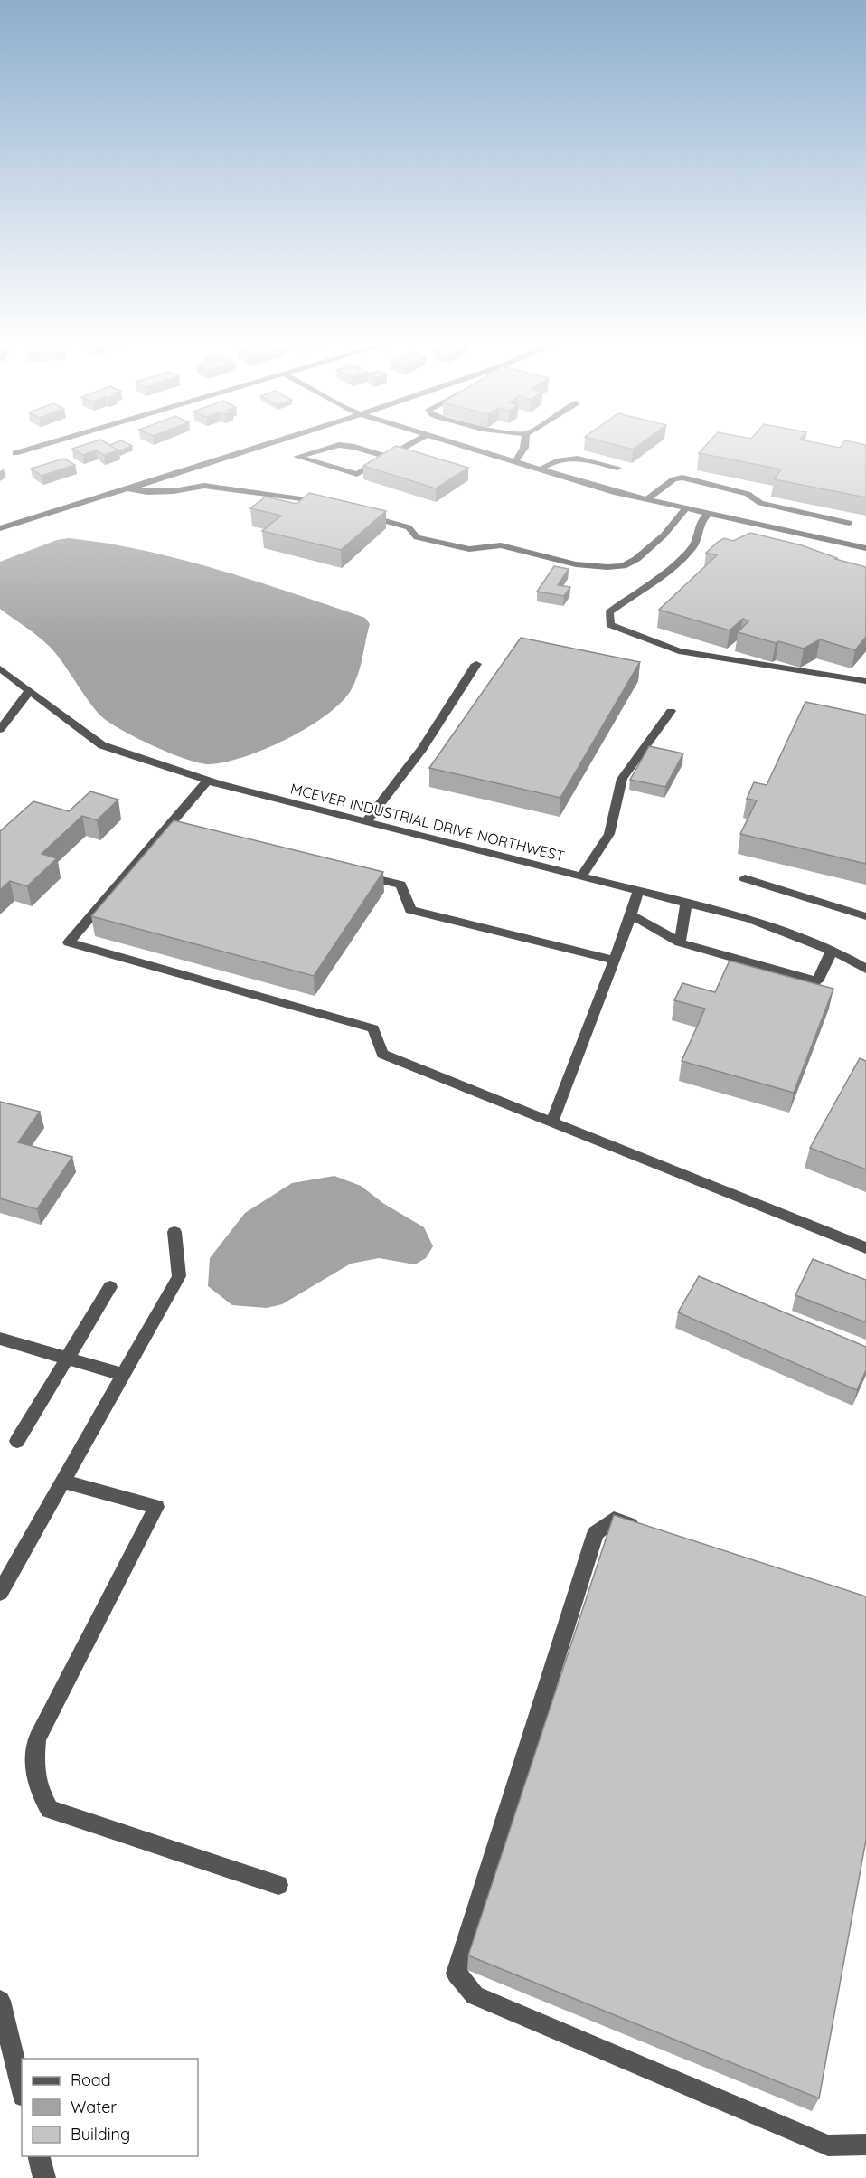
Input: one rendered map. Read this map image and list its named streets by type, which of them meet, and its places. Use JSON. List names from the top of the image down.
{
  "streets": {
    "street": ["MCEVER INDUSTRIAL DRIVE NORTHWEST"]
  },
  "legend": ["Road", "Water", "Building"]
}
